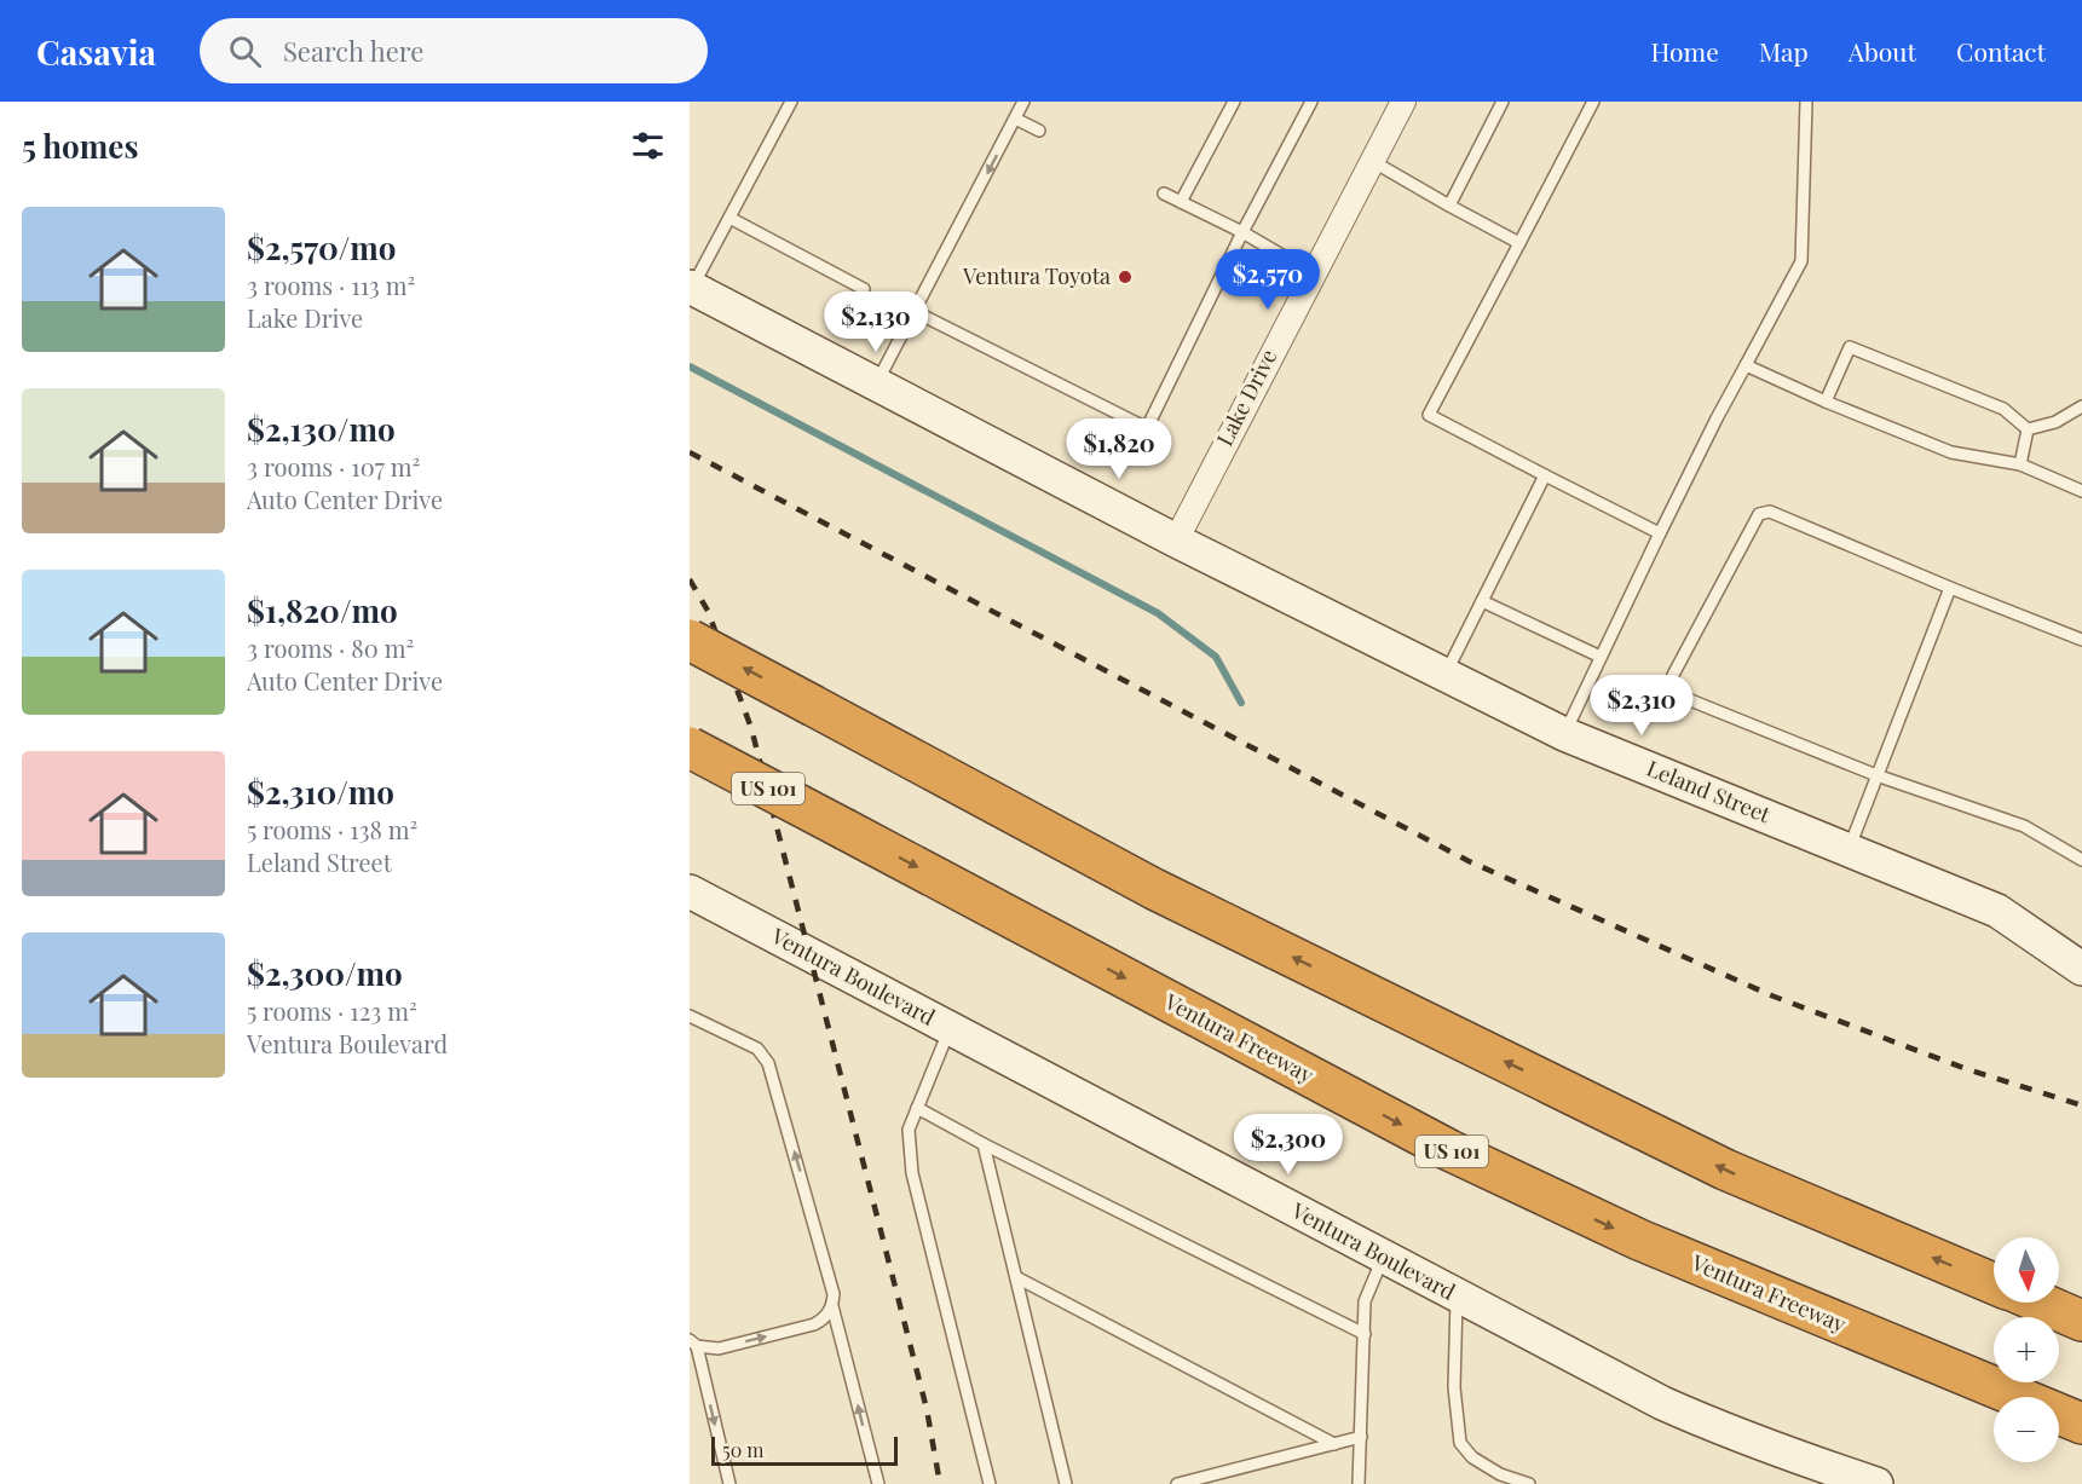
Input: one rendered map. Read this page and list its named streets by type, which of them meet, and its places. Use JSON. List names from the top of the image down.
{
  "streets": {
    "highway": ["US 101", "Ventura Freeway"],
    "street": ["Lake Drive", "Leland Street", "Ventura Boulevard"]
  },
  "crossings": [
    ["Lake Drive", "Leland Street"]
  ],
  "places": ["Ventura Toyota"],
  "scale_bar": "50 m",
  "north": "bottom",
  "page": {
    "header": "Casavia",
    "search": "Search here",
    "nav": [
      "Home",
      "Map",
      "About",
      "Contact"
    ],
    "heading": "5 homes",
    "list": [
      {
        "name": "$2,570/mo",
        "note": "3 rooms · 113 m² · Lake Drive"
      },
      {
        "name": "$2,130/mo",
        "note": "3 rooms · 107 m² · Auto Center Drive"
      },
      {
        "name": "$1,820/mo",
        "note": "3 rooms · 80 m² · Auto Center Drive"
      },
      {
        "name": "$2,310/mo",
        "note": "5 rooms · 138 m² · Leland Street"
      },
      {
        "name": "$2,300/mo",
        "note": "5 rooms · 123 m² · Ventura Boulevard"
      }
    ],
    "price": [
      "$2,570",
      "$2,130",
      "$1,820",
      "$2,310",
      "$2,300"
    ],
    "map_buttons": ["+", "−"],
    "scale": "50 m"
  }
}
